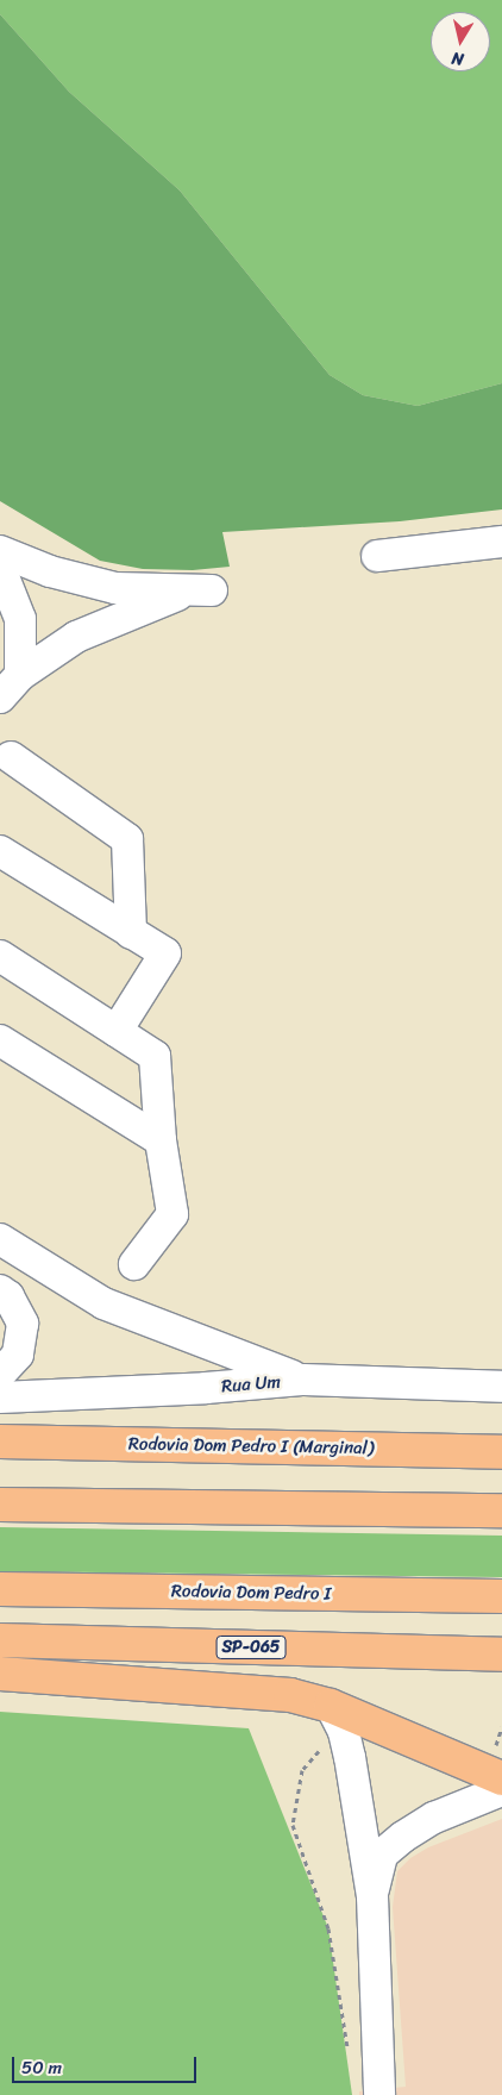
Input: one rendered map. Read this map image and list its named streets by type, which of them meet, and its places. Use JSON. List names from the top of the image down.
{
  "streets": {
    "highway": ["Rodovia Dom Pedro I (Marginal)", "Rodovia Dom Pedro I", "SP-065"],
    "street": ["Rua Um"]
  },
  "scale_bar": "50 m",
  "north": "bottom"
}
